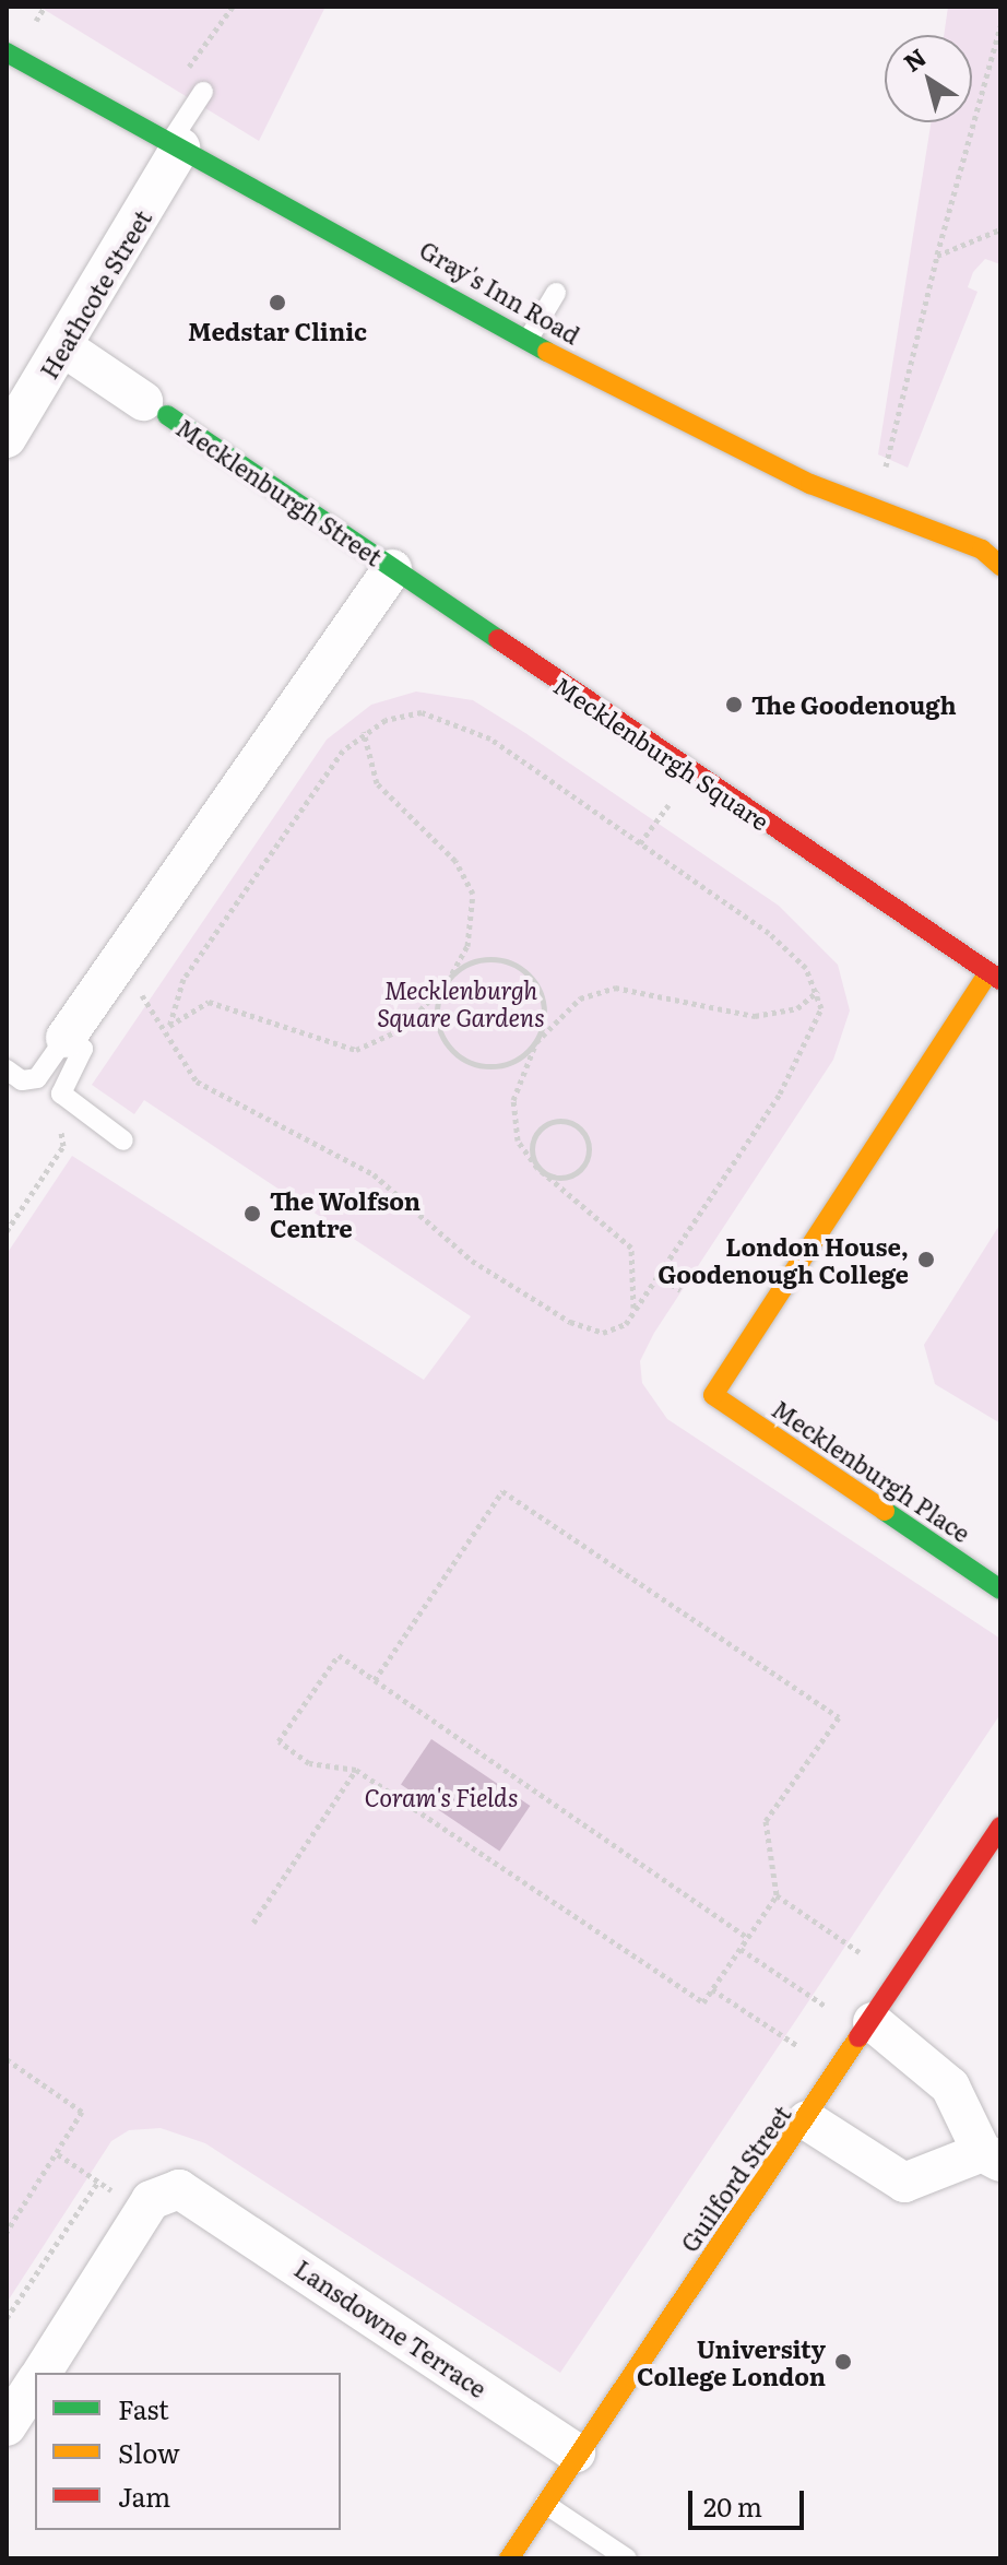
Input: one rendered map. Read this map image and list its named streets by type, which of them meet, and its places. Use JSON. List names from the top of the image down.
{
  "streets": {
    "main road": [
      "Gray's Inn Road",
      "Mecklenburgh Street",
      "Mecklenburgh Square",
      "Mecklenburgh Place",
      "Guilford Street"
    ],
    "street": ["Heathcote Street", "Lansdowne Terrace"]
  },
  "crossings": [
    ["Gray's Inn Road", "Heathcote Street"],
    ["Heathcote Street", "Mecklenburgh Street"],
    ["Mecklenburgh Street", "Mecklenburgh Square"],
    ["Mecklenburgh Square", "Mecklenburgh Place"],
    ["Guilford Street", "Lansdowne Terrace"]
  ],
  "parks": ["Mecklenburgh Square Gardens", "Coram's Fields"],
  "places": [
    "Medstar Clinic",
    "The Goodenough",
    "The Wolfson Centre",
    "London House, Goodenough College",
    "University College London"
  ],
  "legend": ["Fast", "Slow", "Jam"],
  "scale_bar": "20 m",
  "north": "top left"
}
